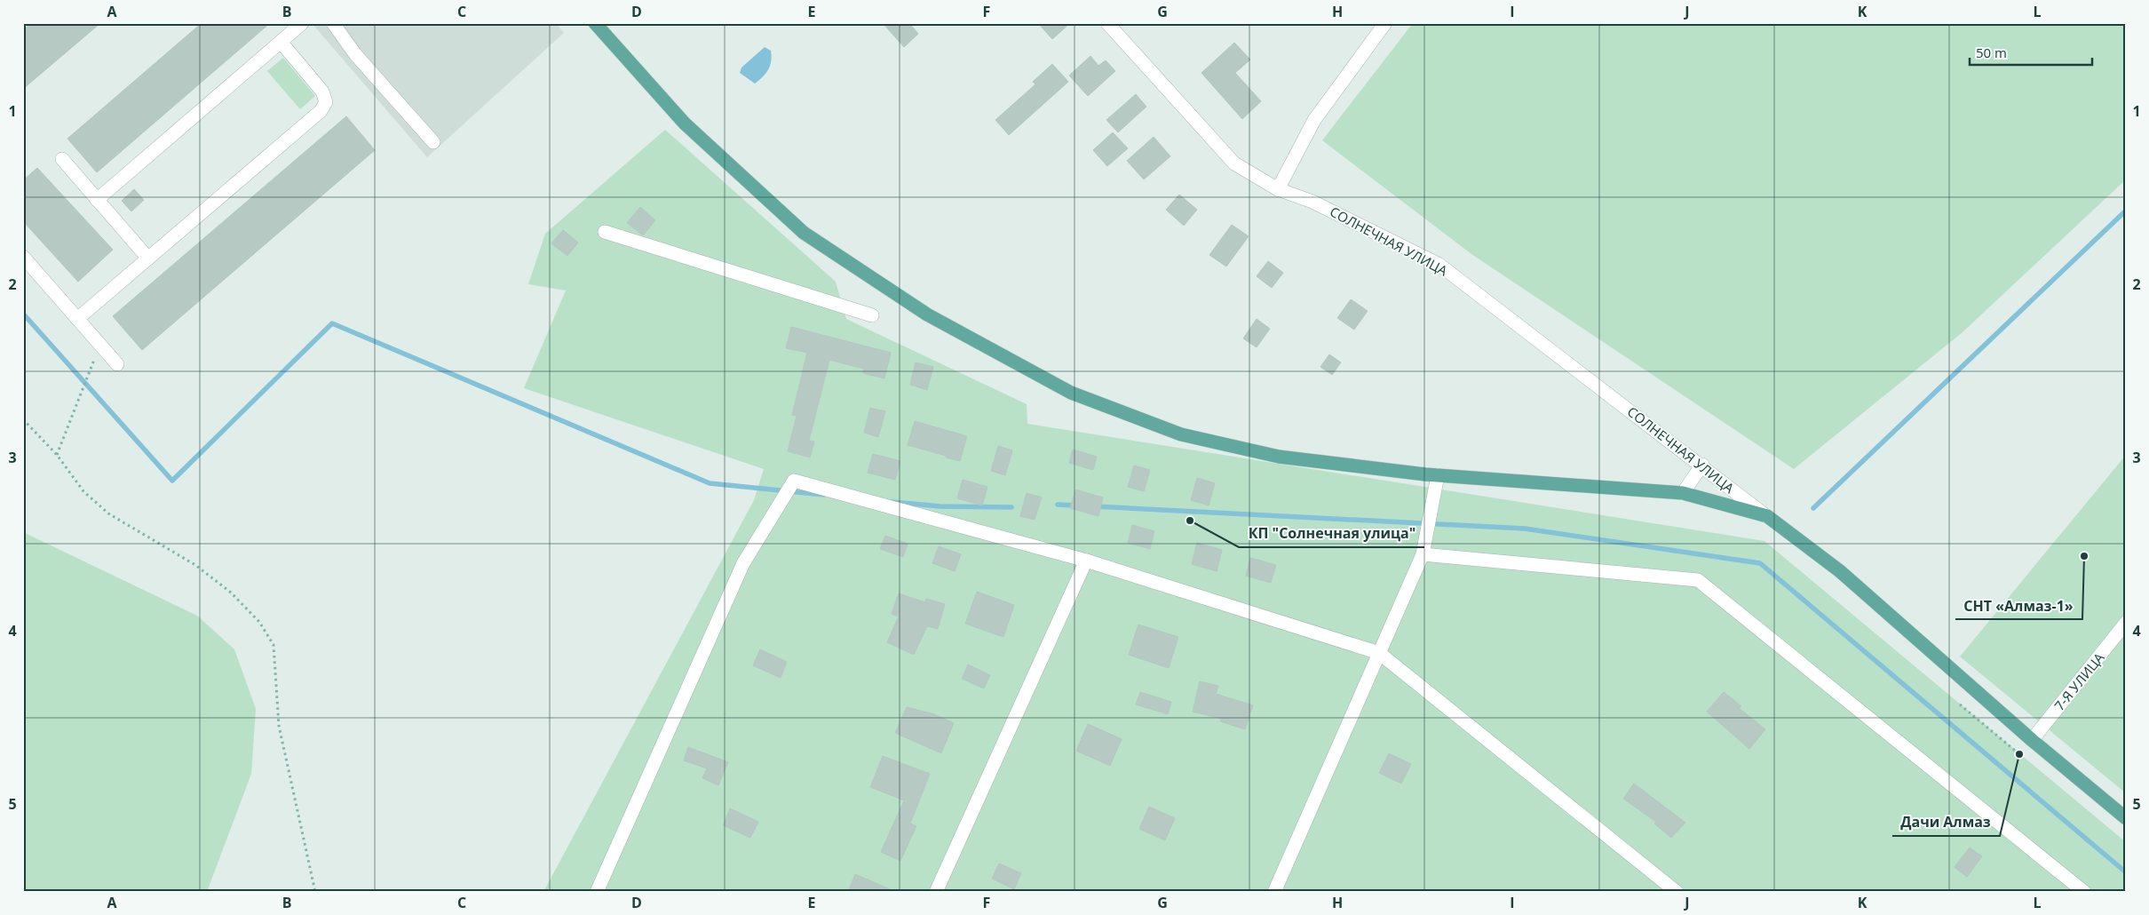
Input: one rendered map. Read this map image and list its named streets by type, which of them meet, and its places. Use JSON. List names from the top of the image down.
{
  "streets": {
    "street": ["СОЛНЕЧНАЯ УЛИЦА", "7-Я УЛИЦА"]
  },
  "places": ["КП \"Солнечная улица\"", "СНТ «Алмаз-1»", "Дачи Алмаз"],
  "scale_bar": "50 m",
  "grid": {
    "columns": [
      "A",
      "B",
      "C",
      "D",
      "E",
      "F",
      "G",
      "H",
      "I",
      "J",
      "K",
      "L"
    ],
    "rows": [
      "1",
      "2",
      "3",
      "4",
      "5"
    ]
  }
}
